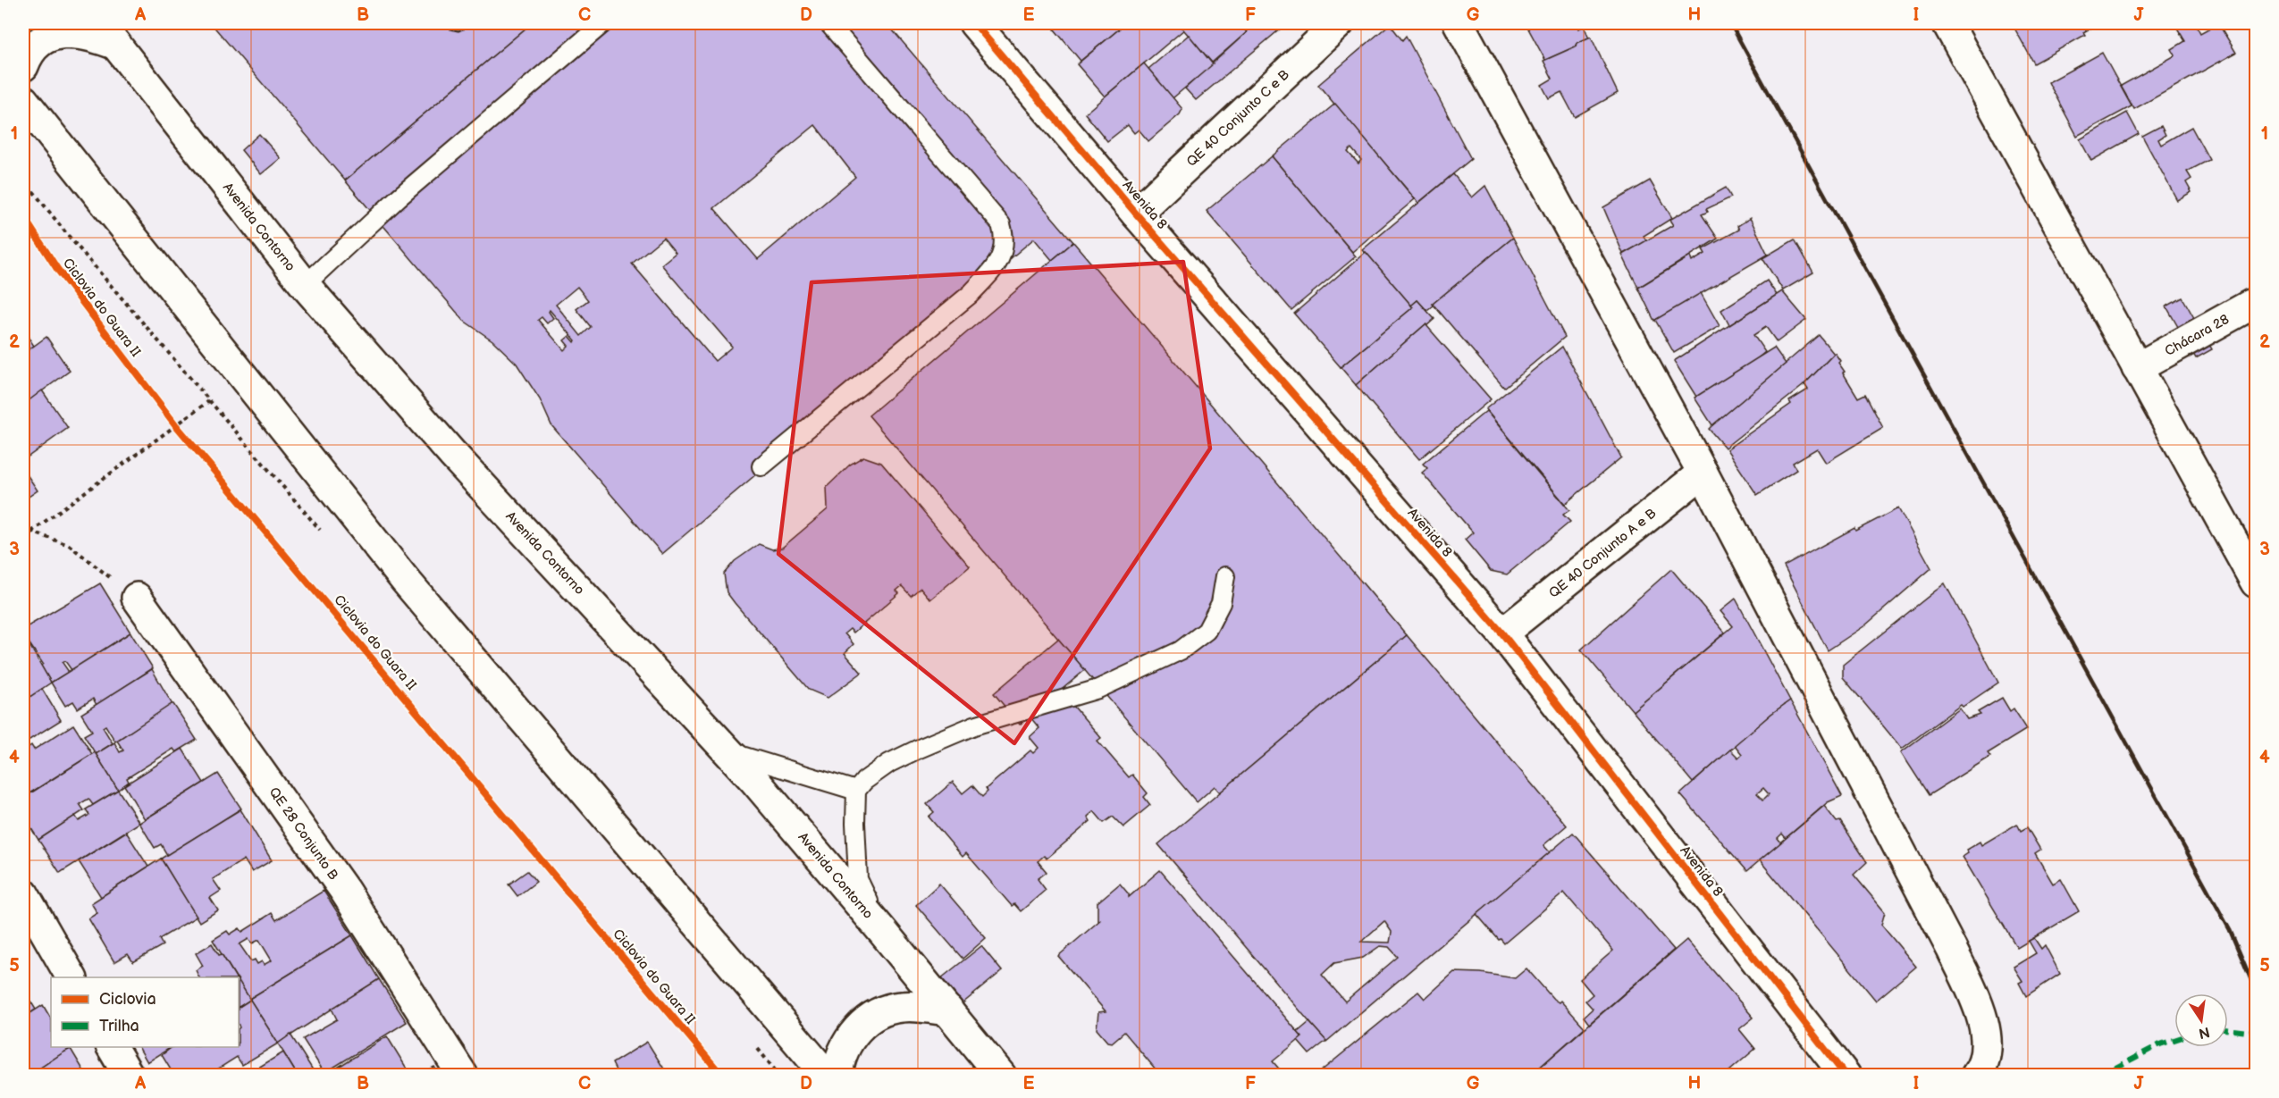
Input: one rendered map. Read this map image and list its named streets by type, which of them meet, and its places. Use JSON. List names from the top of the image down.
{
  "streets": {
    "street": [
      "QE 40 Conjunto C e B",
      "Avenida 8",
      "Avenida Contorno",
      "Chácara 28",
      "QE 40 Conjunto A e B",
      "QE 28 Conjunto B"
    ],
    "cycle path": ["Ciclovia do Guara II"]
  },
  "crossings": [
    ["QE 40 Conjunto C e B", "Avenida 8"],
    ["Avenida 8", "QE 40 Conjunto A e B"]
  ],
  "legend": ["Ciclovia", "Trilha"],
  "north": "bottom",
  "grid": {
    "columns": [
      "A",
      "B",
      "C",
      "D",
      "E",
      "F",
      "G",
      "H",
      "I",
      "J"
    ],
    "rows": [
      "1",
      "2",
      "3",
      "4",
      "5"
    ]
  }
}
